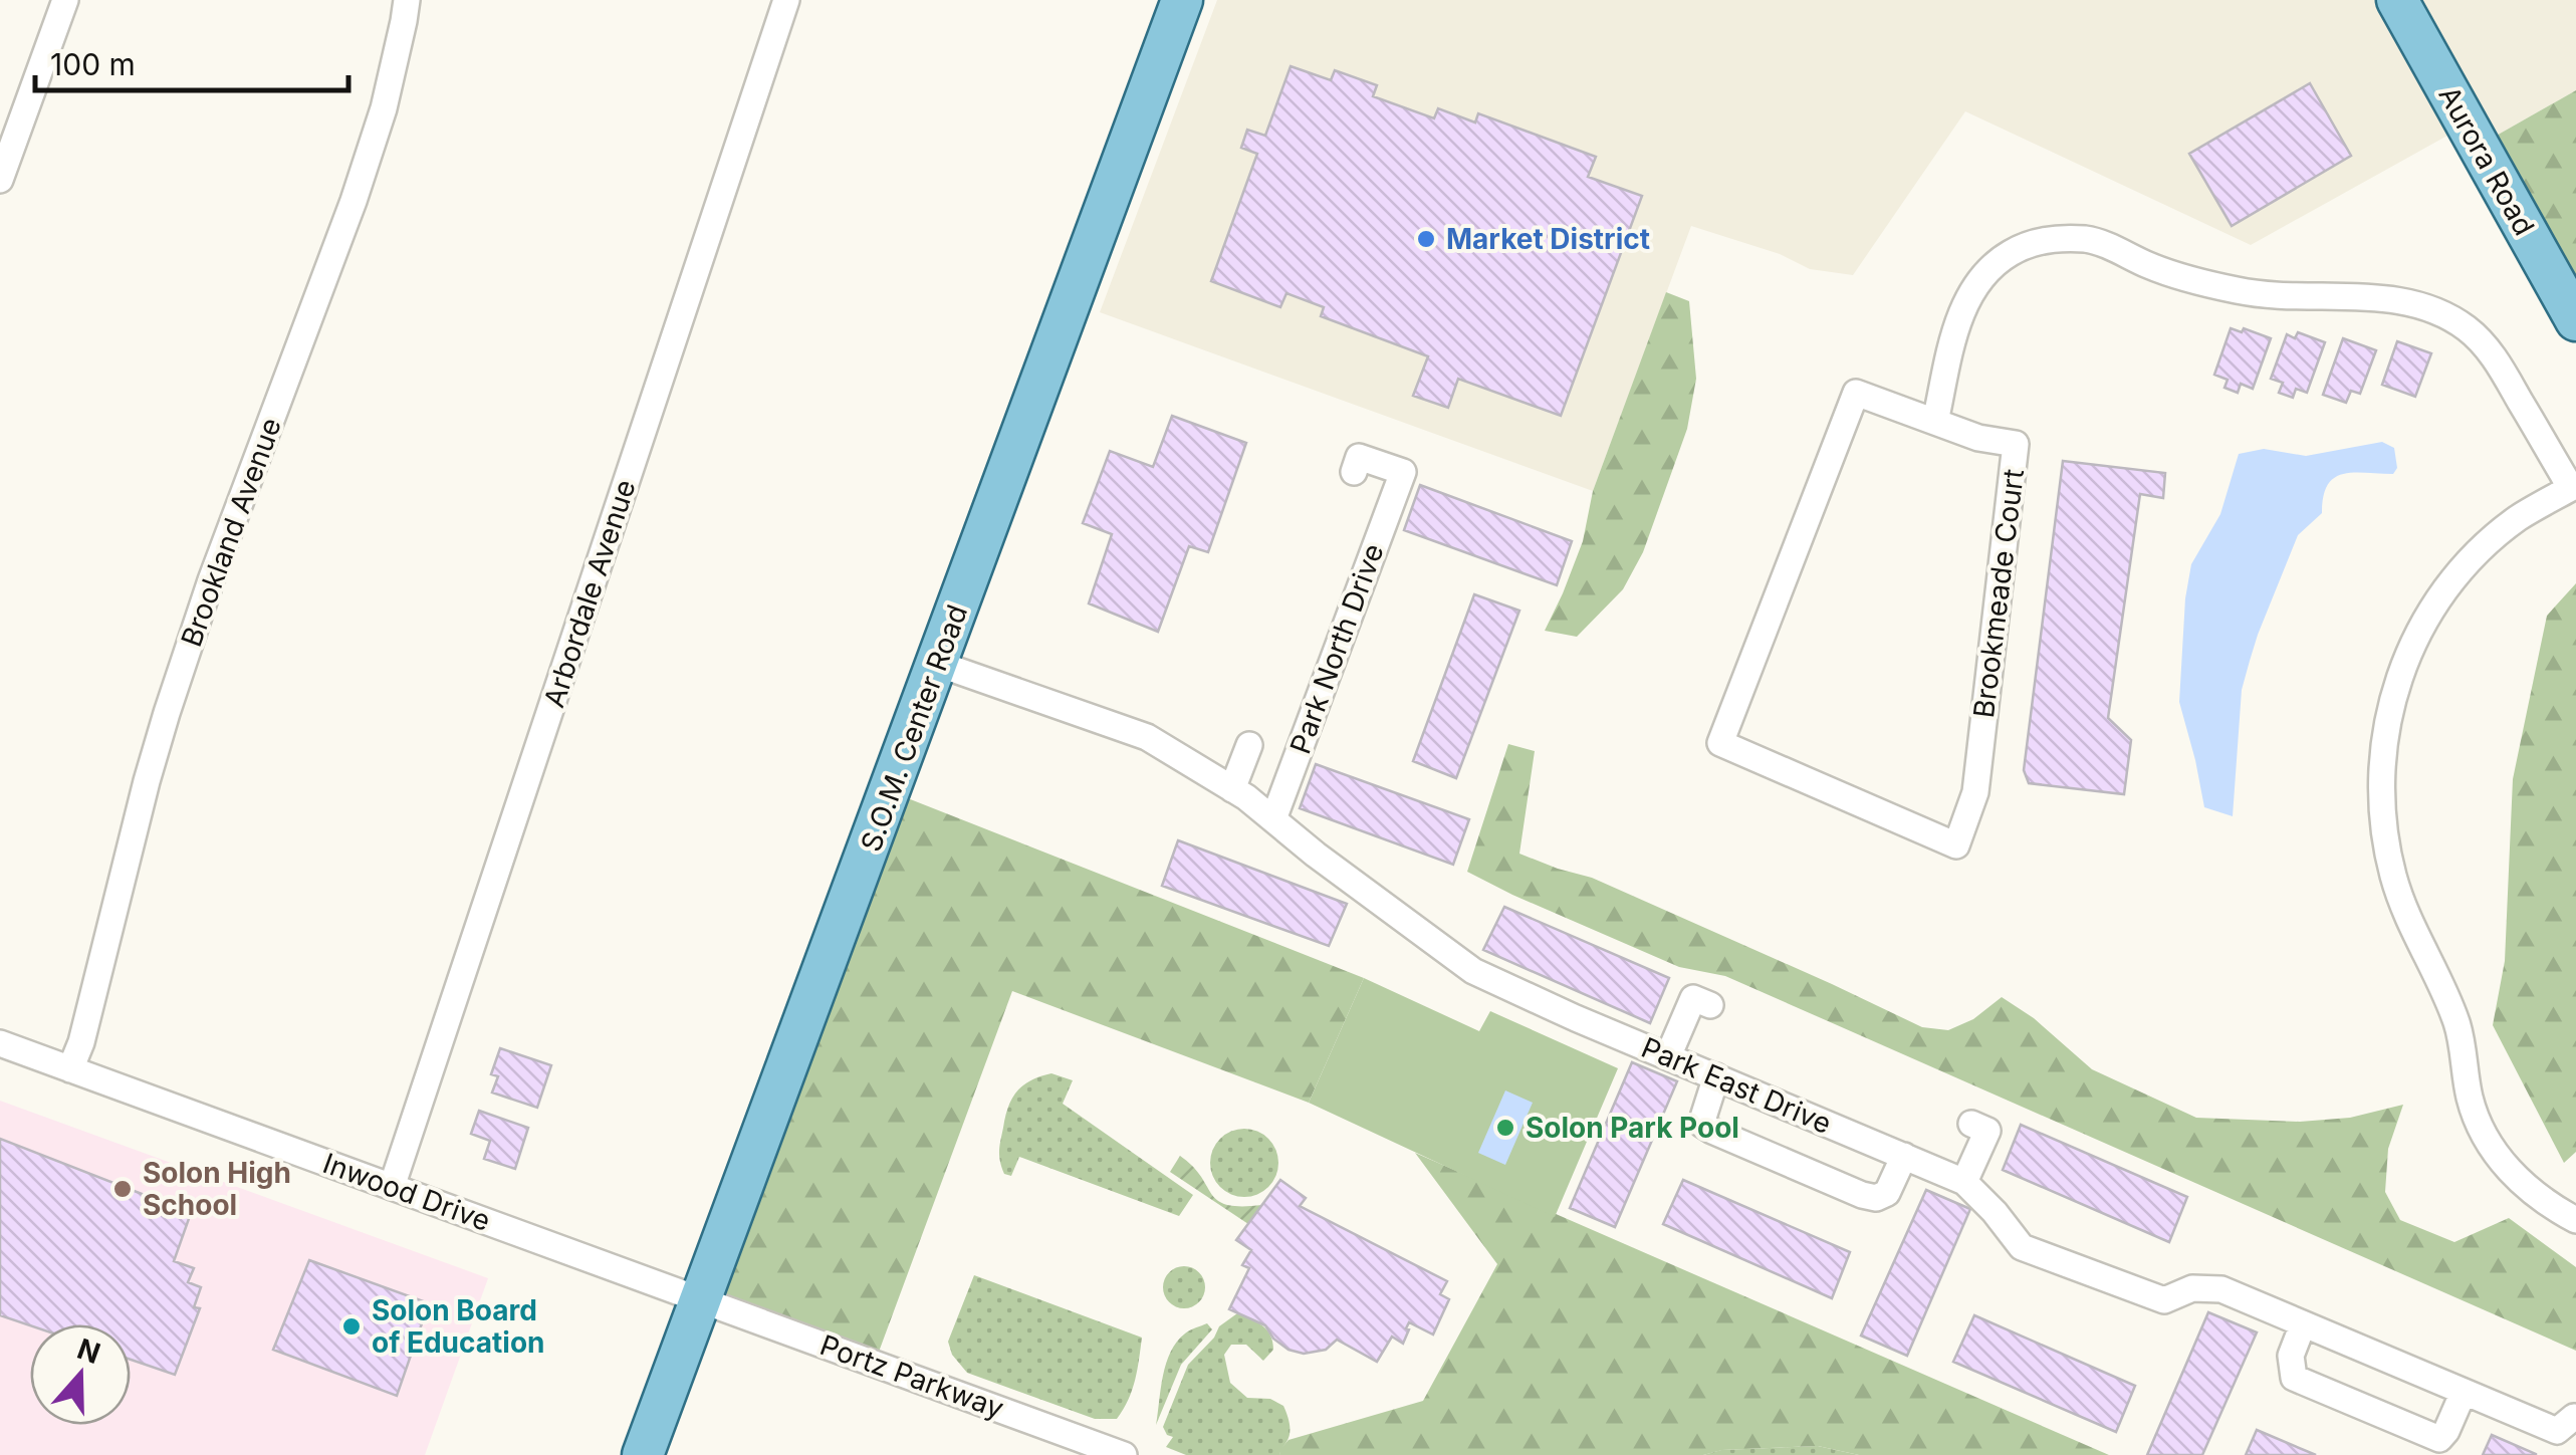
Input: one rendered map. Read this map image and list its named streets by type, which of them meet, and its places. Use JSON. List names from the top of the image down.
{
  "streets": {
    "main road": ["Aurora Road", "S.O.M. Center Road"],
    "street": [
      "Brookland Avenue",
      "Arbordale Avenue",
      "Brookmeade Court",
      "Park North Drive",
      "Park East Drive",
      "Inwood Drive",
      "Portz Parkway"
    ]
  },
  "crossings": [
    ["Brookland Avenue", "Inwood Drive"],
    ["Arbordale Avenue", "Inwood Drive"],
    ["Park North Drive", "Park East Drive"],
    ["S.O.M. Center Road", "Park East Drive"],
    ["S.O.M. Center Road", "Inwood Drive"],
    ["S.O.M. Center Road", "Portz Parkway"],
    ["Inwood Drive", "Portz Parkway"]
  ],
  "places": [
    "Market District",
    "Solon Park Pool",
    "Solon High School",
    "Solon Board of Education"
  ],
  "scale_bar": "100 m",
  "north": "top"
}
